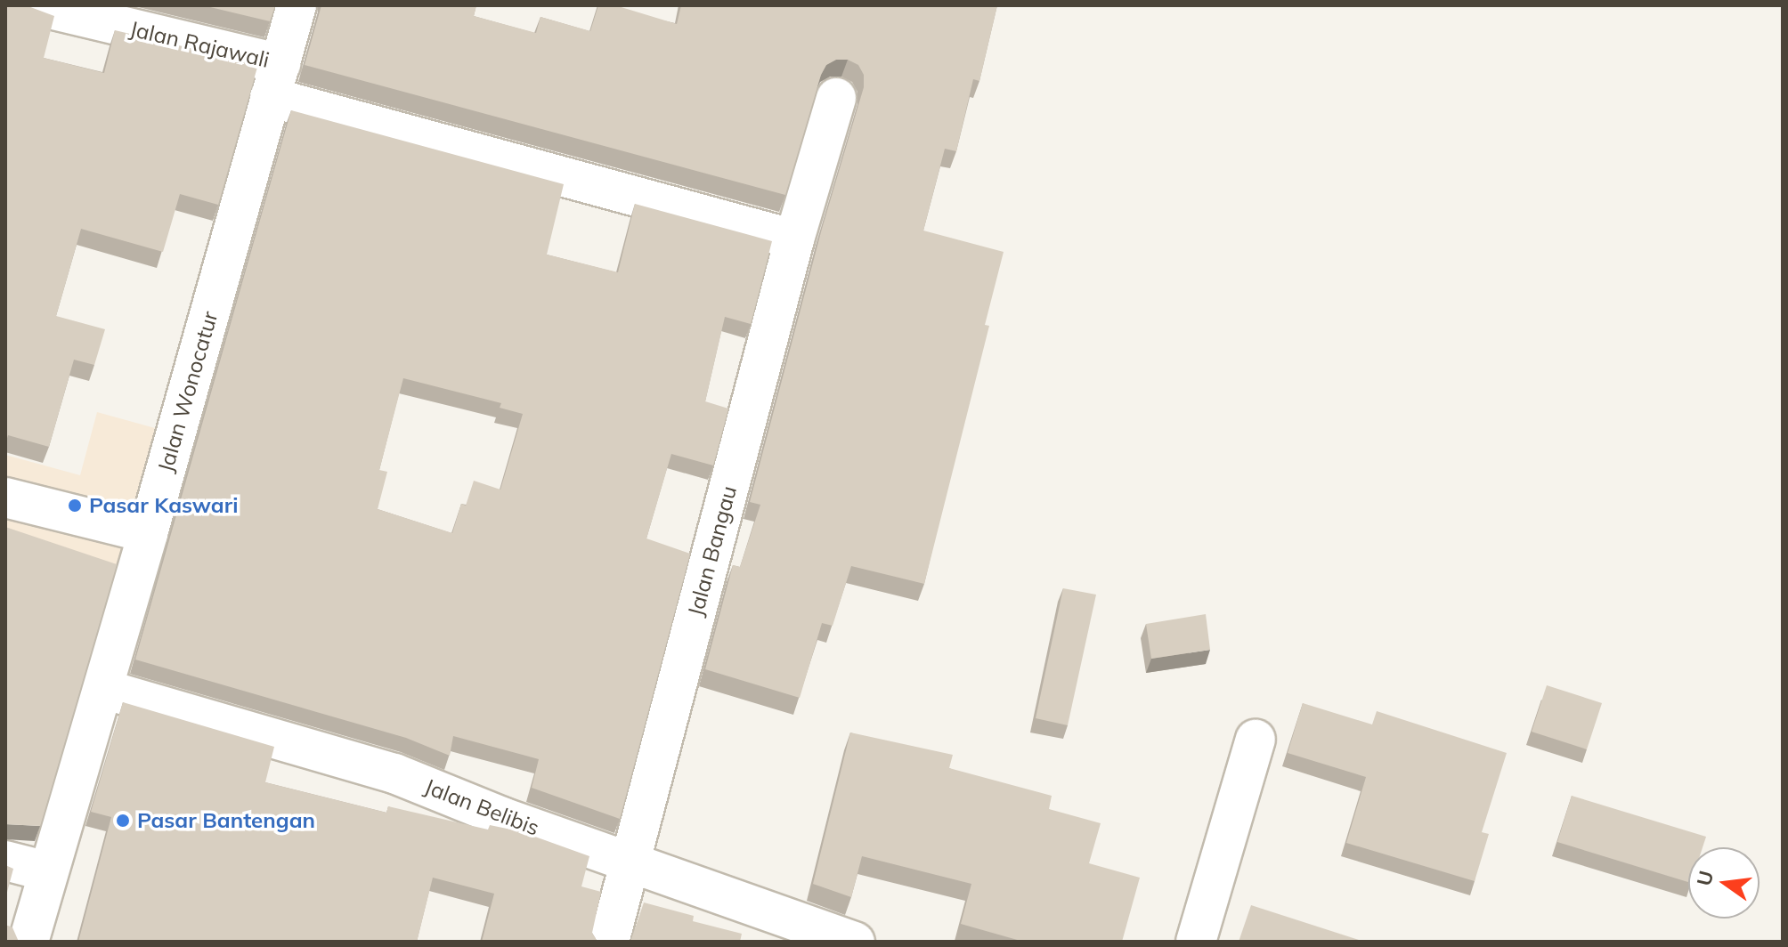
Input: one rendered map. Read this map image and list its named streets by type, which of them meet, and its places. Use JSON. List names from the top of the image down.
{
  "streets": {
    "street": [
      "Jalan Rajawali",
      "Jalan Wonocatur",
      "Jalan Bangau",
      "Jalan Belibis"
    ]
  },
  "crossings": [
    ["Jalan Rajawali", "Jalan Wonocatur"],
    ["Jalan Wonocatur", "Jalan Belibis"],
    ["Jalan Bangau", "Jalan Belibis"]
  ],
  "places": ["Pasar Kaswari", "Pasar Bantengan"],
  "north": "left"
}
